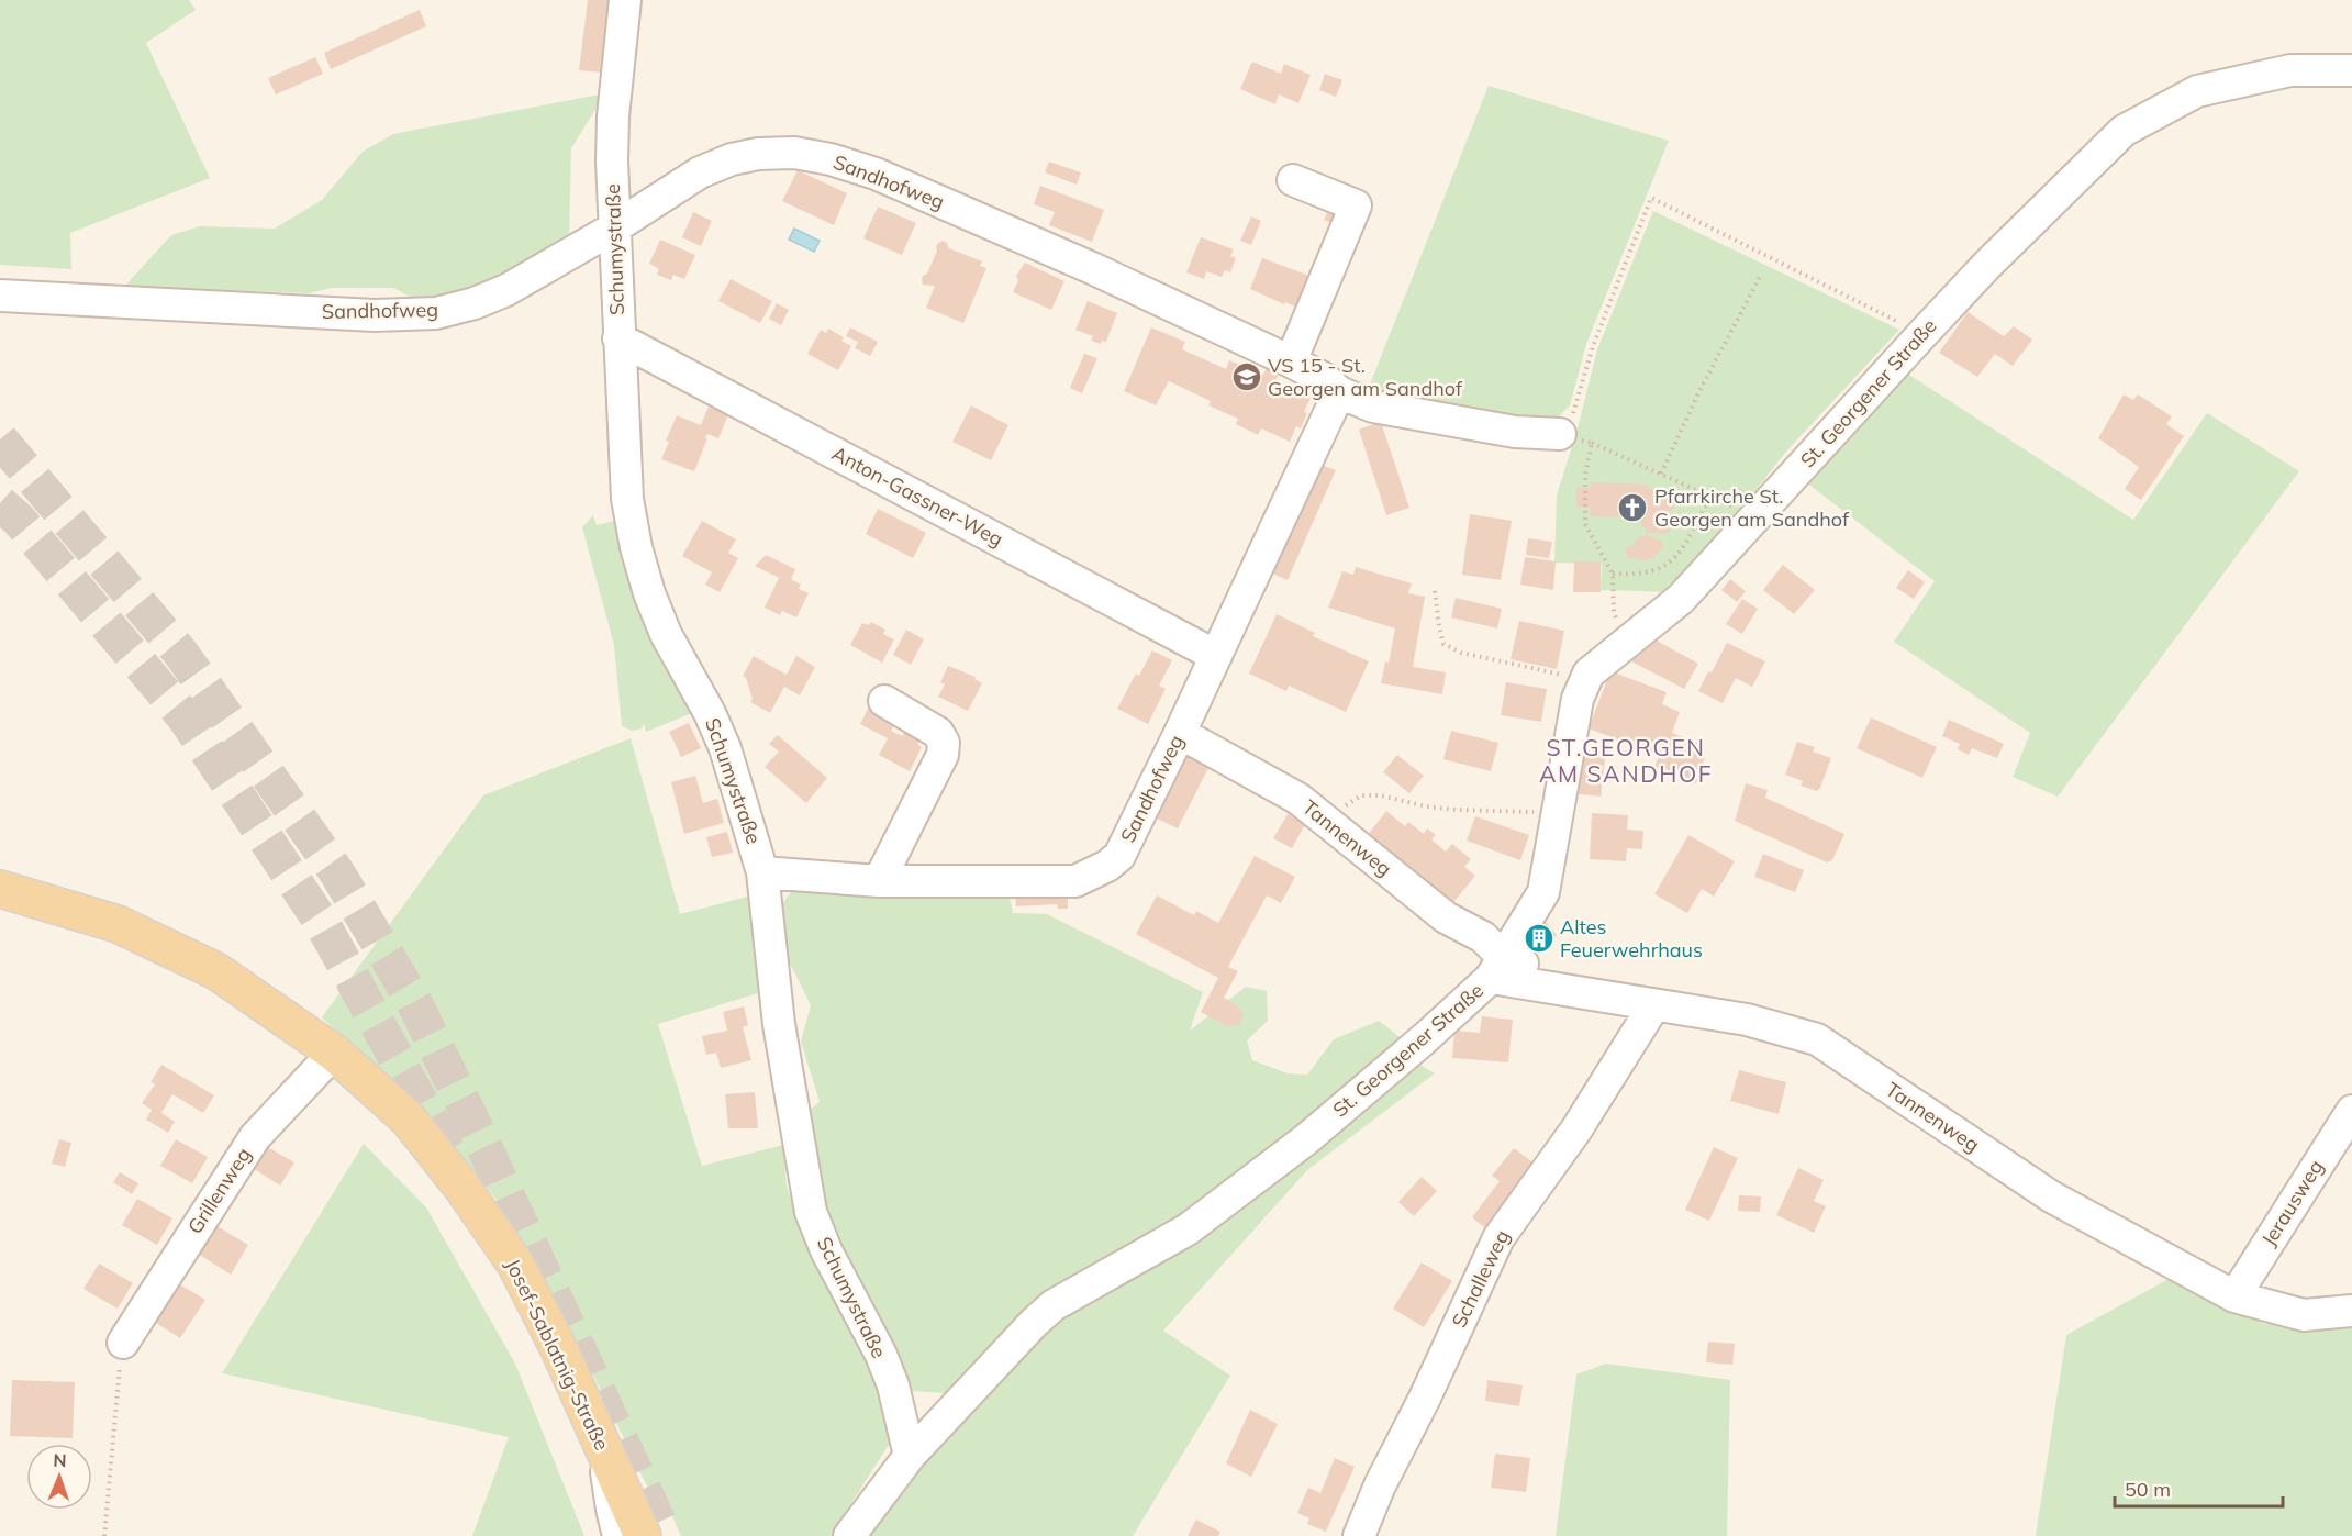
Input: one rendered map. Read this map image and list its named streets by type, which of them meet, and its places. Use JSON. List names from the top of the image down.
{
  "streets": {
    "main road": ["Josef-Sablatnig-Straße"],
    "street": [
      "Sandhofweg",
      "Schumystraße",
      "St. Georgener Straße",
      "Anton-Gassner-Weg",
      "Tannenweg",
      "Grillenweg",
      "Jerausweg",
      "Schalleweg"
    ]
  },
  "crossings": [
    ["Sandhofweg", "Schumystraße"],
    ["Sandhofweg", "Anton-Gassner-Weg"],
    ["Sandhofweg", "Tannenweg"],
    ["Schumystraße", "St. Georgener Straße"],
    ["Schumystraße", "Anton-Gassner-Weg"],
    ["St. Georgener Straße", "Tannenweg"],
    ["Tannenweg", "Jerausweg"],
    ["Tannenweg", "Schalleweg"],
    ["Grillenweg", "Josef-Sablatnig-Straße"]
  ],
  "districts": ["ST.GEORGEN AM SANDHOF"],
  "places": {
    "school or university": ["VS 15 - St. Georgen am Sandhof"],
    "church": ["Pfarrkirche St. Georgen am Sandhof"],
    "building": ["Altes Feuerwehrhaus"]
  },
  "scale_bar": "50 m",
  "north": "top"
}
